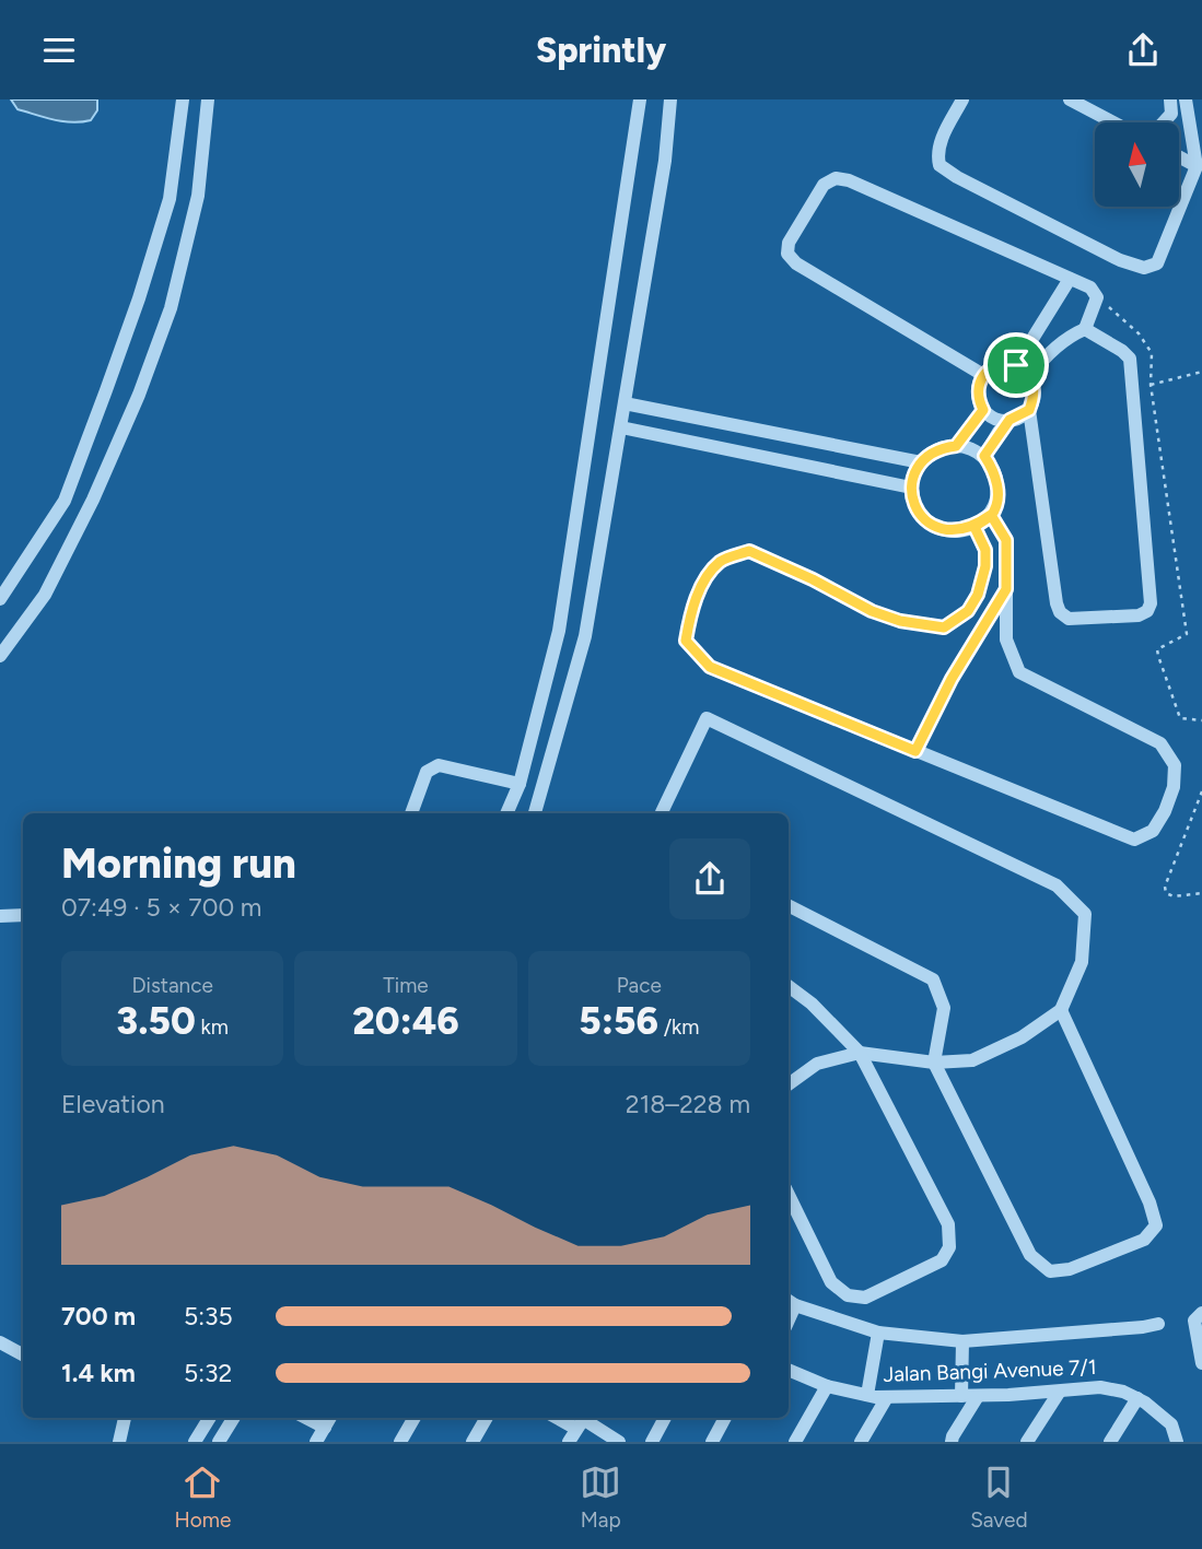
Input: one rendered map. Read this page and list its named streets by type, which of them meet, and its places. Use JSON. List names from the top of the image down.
{
  "streets": {
    "street": ["Jalan Bangi Avenue 7/1"]
  },
  "north": "top",
  "page": {
    "header": "Sprintly",
    "heading": ["Morning run", "07:49 · 5 × 700 m"],
    "stats": [
      ["Distance", "3.50 km"],
      ["Time", "20:46"],
      ["Pace", "5:56 /km"]
    ],
    "chart": ["Elevation", "218–228 m"],
    "list": [
      {
        "name": "700 m",
        "note": "5:35"
      },
      {
        "name": "1.4 km",
        "note": "5:32"
      }
    ],
    "tabs": ["Home", "Map", "Saved"]
  }
}
